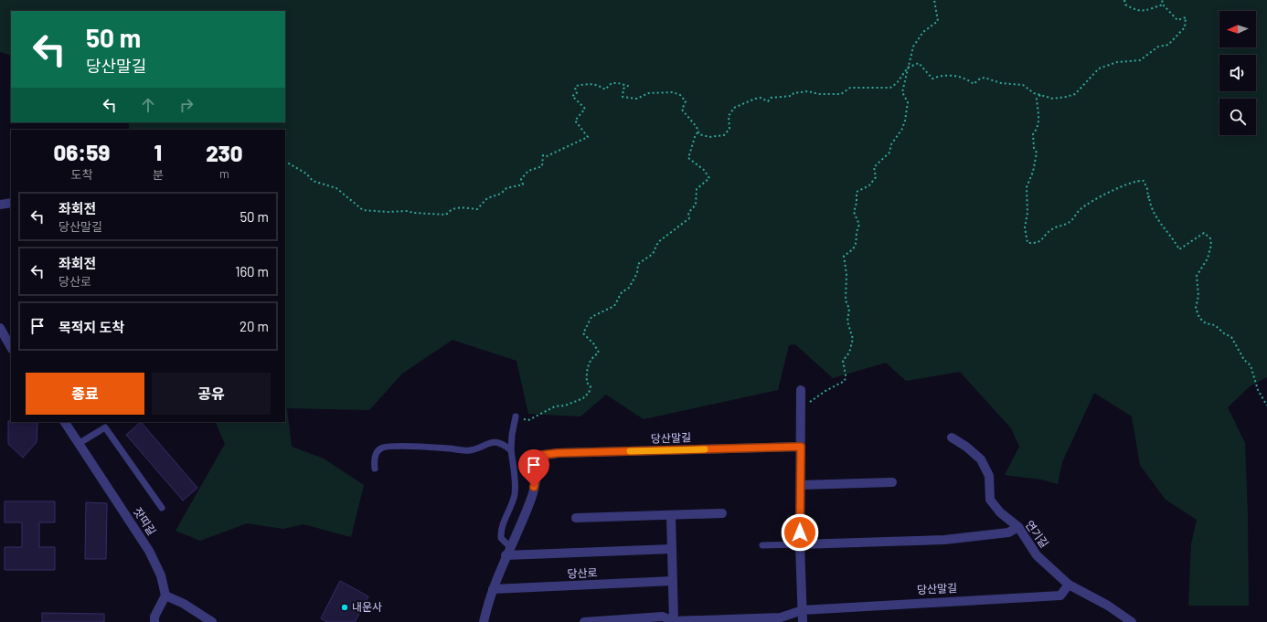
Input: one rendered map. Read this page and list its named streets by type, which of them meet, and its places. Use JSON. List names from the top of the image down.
{
  "streets": {
    "street": [
      "당산말길",
      "잣띠길",
      "연기길",
      "당산로"
    ]
  },
  "crossings": [
    ["당산말길", "연기길"]
  ],
  "places": ["내운사"],
  "north": "left",
  "page": {
    "turn": ["50 m", "당산말길"],
    "eta": [
      "06:59",
      "도착",
      "1",
      "분",
      "230",
      "m"
    ],
    "list": [
      {
        "name": "좌회전",
        "note": "당산말길",
        "value": "50 m"
      },
      {
        "name": "좌회전",
        "note": "당산로",
        "value": "160 m"
      },
      {
        "name": "목적지 도착",
        "value": "20 m"
      }
    ],
    "buttons": ["종료", "공유"]
  }
}
